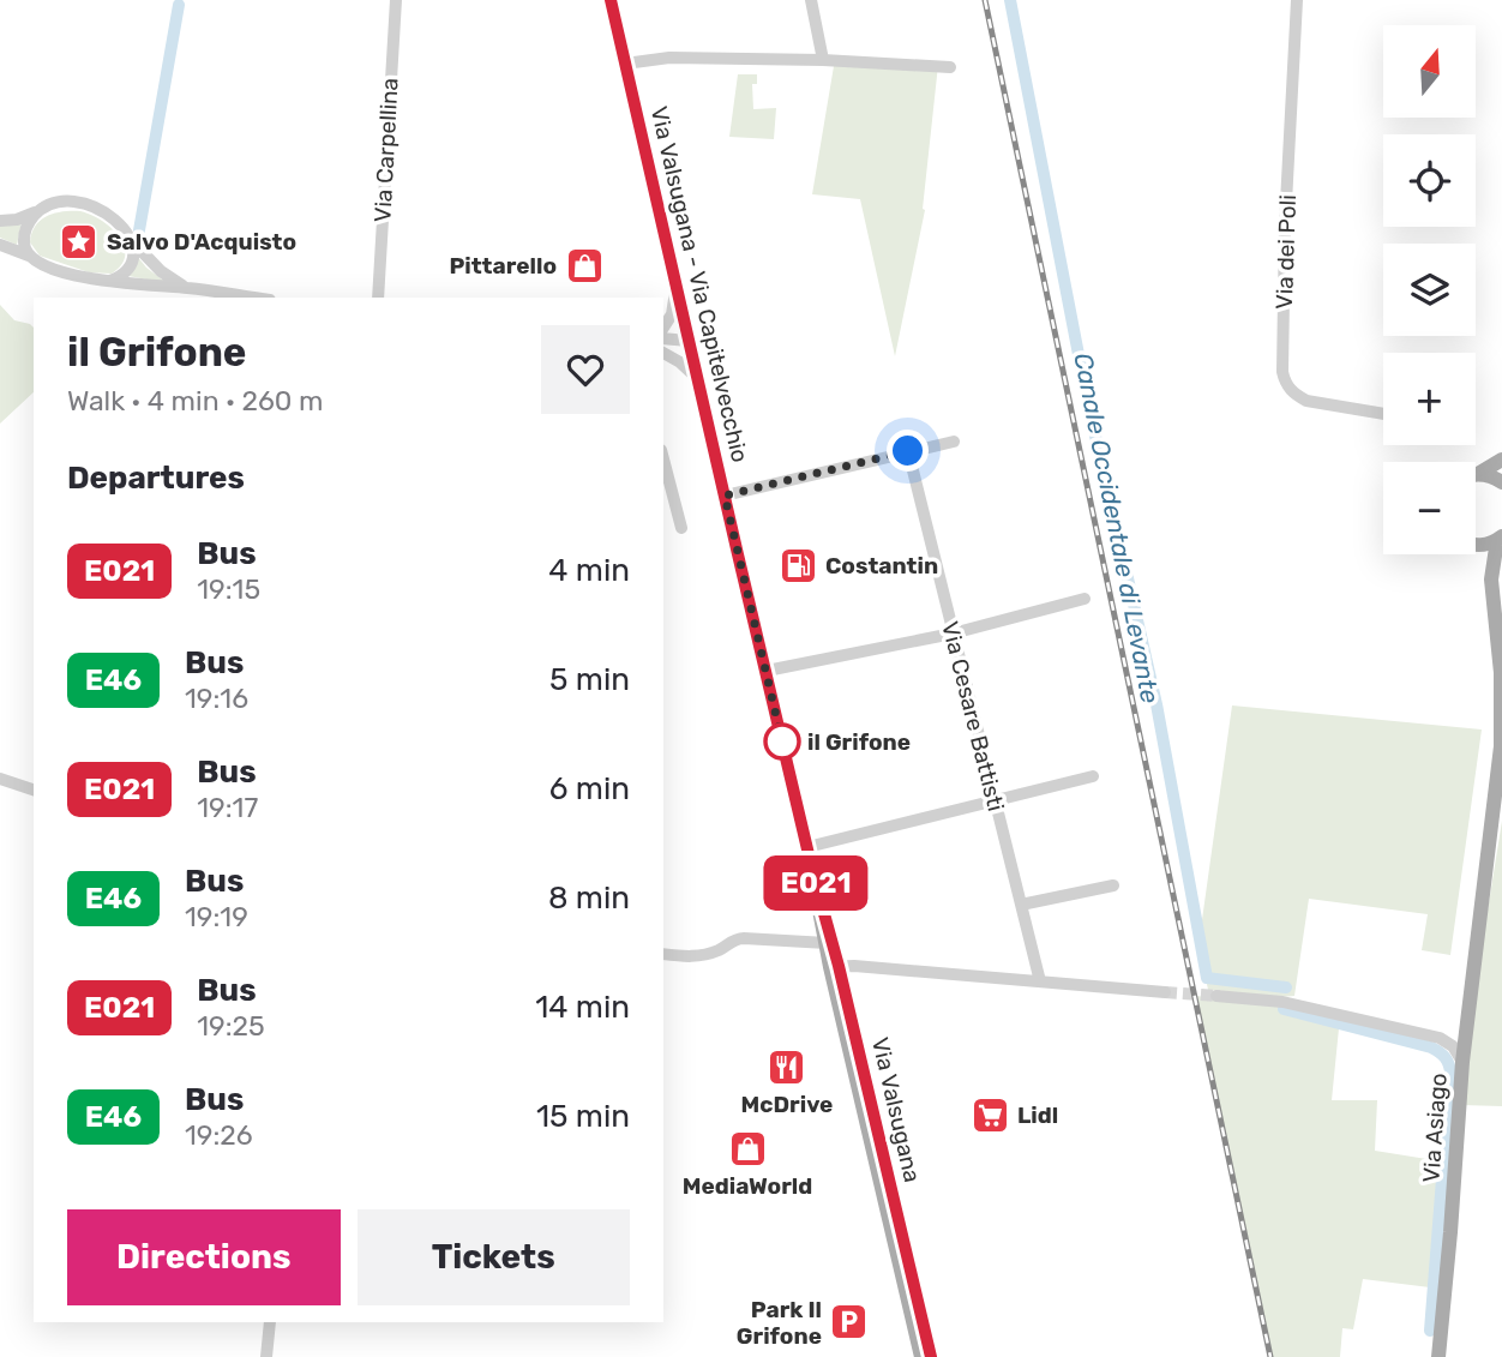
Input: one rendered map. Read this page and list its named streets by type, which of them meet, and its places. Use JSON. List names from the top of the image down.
{
  "streets": {
    "main road": ["Via Valsugana - Via Capitelvecchio", "Via Valsugana", "Via Asiago"],
    "street": ["Via Carpellina", "Via dei Poli", "Via Cesare Battisti"]
  },
  "crossings": [
    ["Via Valsugana - Via Capitelvecchio", "Via Valsugana"]
  ],
  "water": ["Canale Occidentale di Levante"],
  "places": {
    "place": ["Salvo D'Acquisto"],
    "shop": ["Pittarello", "MediaWorld"],
    "fuel station": ["Costantin"],
    "other": ["il Grifone"],
    "restaurant": ["McDrive"],
    "supermarket": ["Lidl"],
    "parking": ["Park Il Grifone"]
  },
  "lines": ["bus line E021"],
  "north": "top",
  "page": {
    "on_map": "E021",
    "map_buttons": ["+", "−"],
    "heading": [
      ["il Grifone", "Walk · 4 min · 260 m"],
      "Departures"
    ],
    "list": [
      {
        "mark": "E021",
        "name": "Bus",
        "note": "19:15",
        "value": "4 min"
      },
      {
        "mark": "E46",
        "name": "Bus",
        "note": "19:16",
        "value": "5 min"
      },
      {
        "mark": "E021",
        "name": "Bus",
        "note": "19:17",
        "value": "6 min"
      },
      {
        "mark": "E46",
        "name": "Bus",
        "note": "19:19",
        "value": "8 min"
      },
      {
        "mark": "E021",
        "name": "Bus",
        "note": "19:25",
        "value": "14 min"
      },
      {
        "mark": "E46",
        "name": "Bus",
        "note": "19:26",
        "value": "15 min"
      }
    ],
    "buttons": ["Directions", "Tickets"]
  }
}
